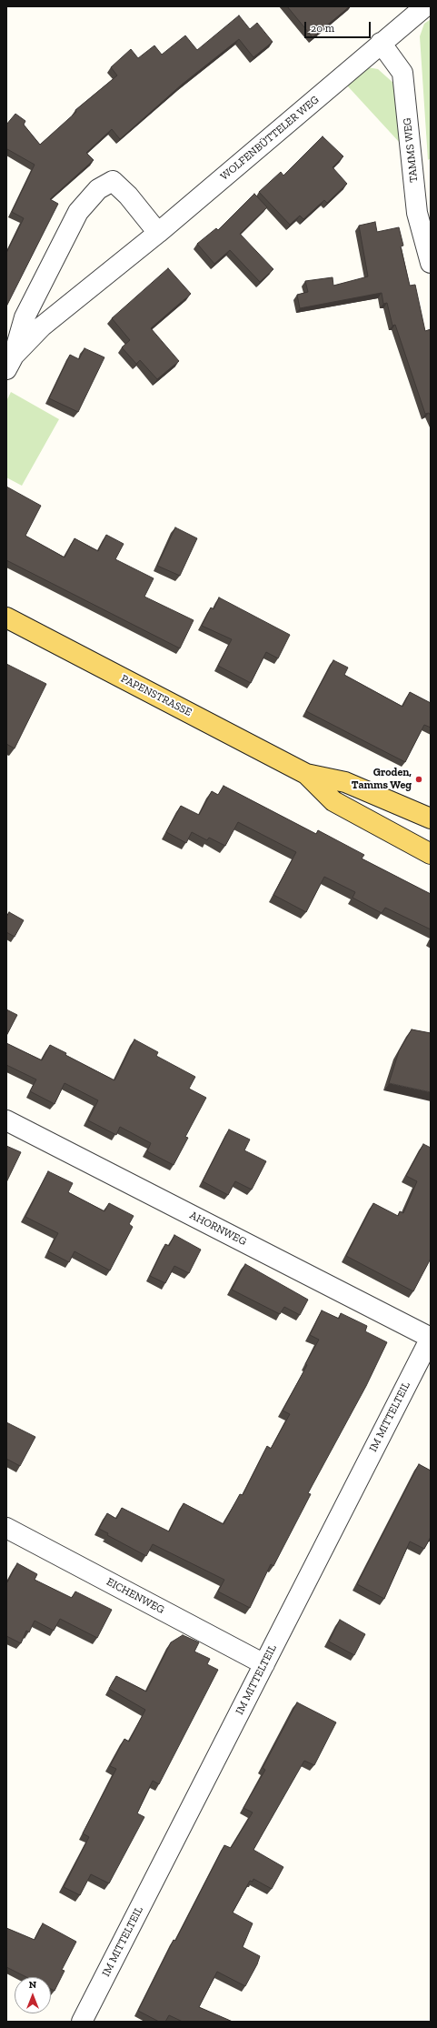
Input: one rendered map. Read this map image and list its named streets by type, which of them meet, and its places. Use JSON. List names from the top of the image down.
{
  "streets": {
    "main road": ["PAPENSTRASSE"],
    "street": [
      "WOLFENBÜTTELER WEG",
      "TAMMS WEG",
      "AHORNWEG",
      "IM MITTELTEIL",
      "EICHENWEG"
    ]
  },
  "crossings": [
    ["WOLFENBÜTTELER WEG", "TAMMS WEG"],
    ["AHORNWEG", "IM MITTELTEIL"],
    ["IM MITTELTEIL", "EICHENWEG"]
  ],
  "places": ["Groden, Tamms Weg"],
  "scale_bar": "20 m",
  "north": "top"
}
